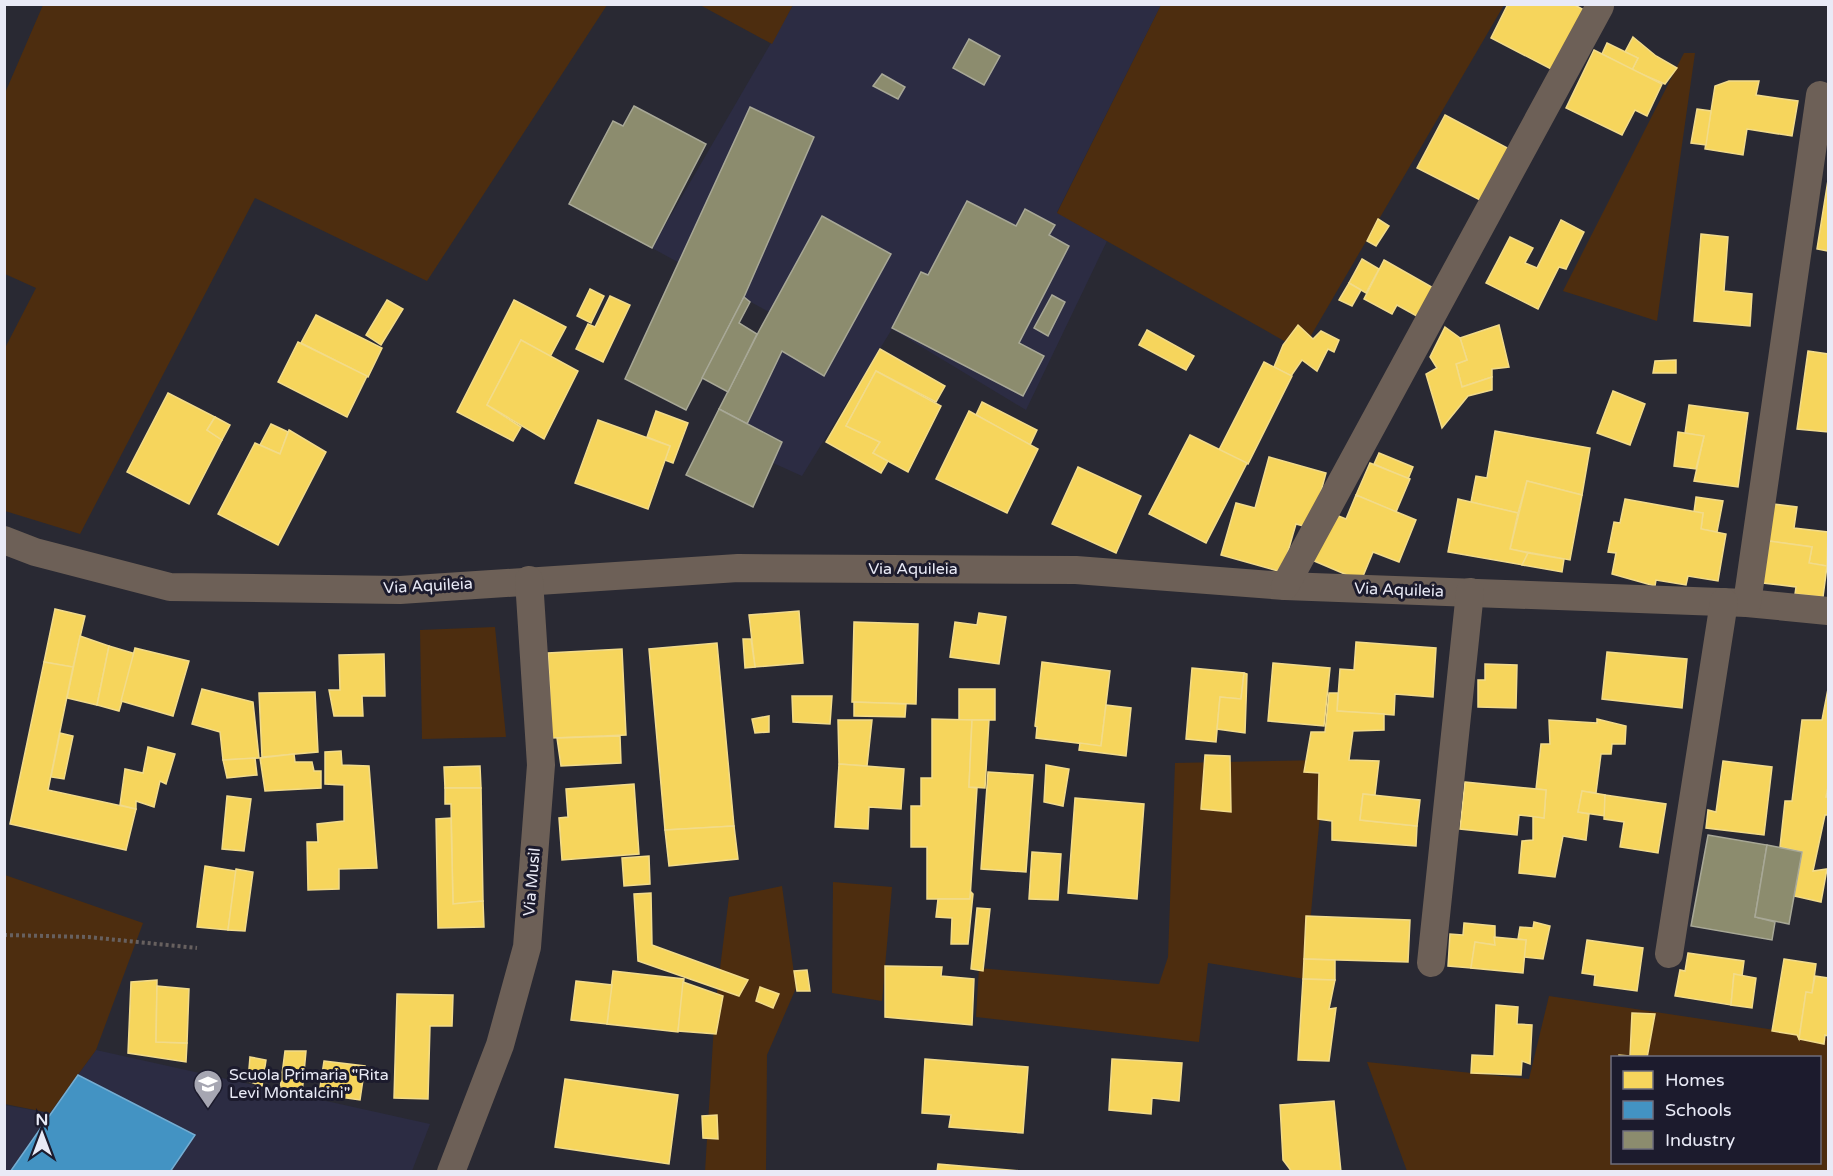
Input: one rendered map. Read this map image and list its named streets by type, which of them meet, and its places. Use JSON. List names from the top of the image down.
{
  "streets": {
    "street": ["Via Aquileia", "Via Musil"]
  },
  "crossings": [
    ["Via Aquileia", "Via Musil"]
  ],
  "places": {
    "school or university": ["Scuola Primaria \"Rita Levi Montalcini\""]
  },
  "legend": ["Homes", "Schools", "Industry"],
  "north": "top"
}
